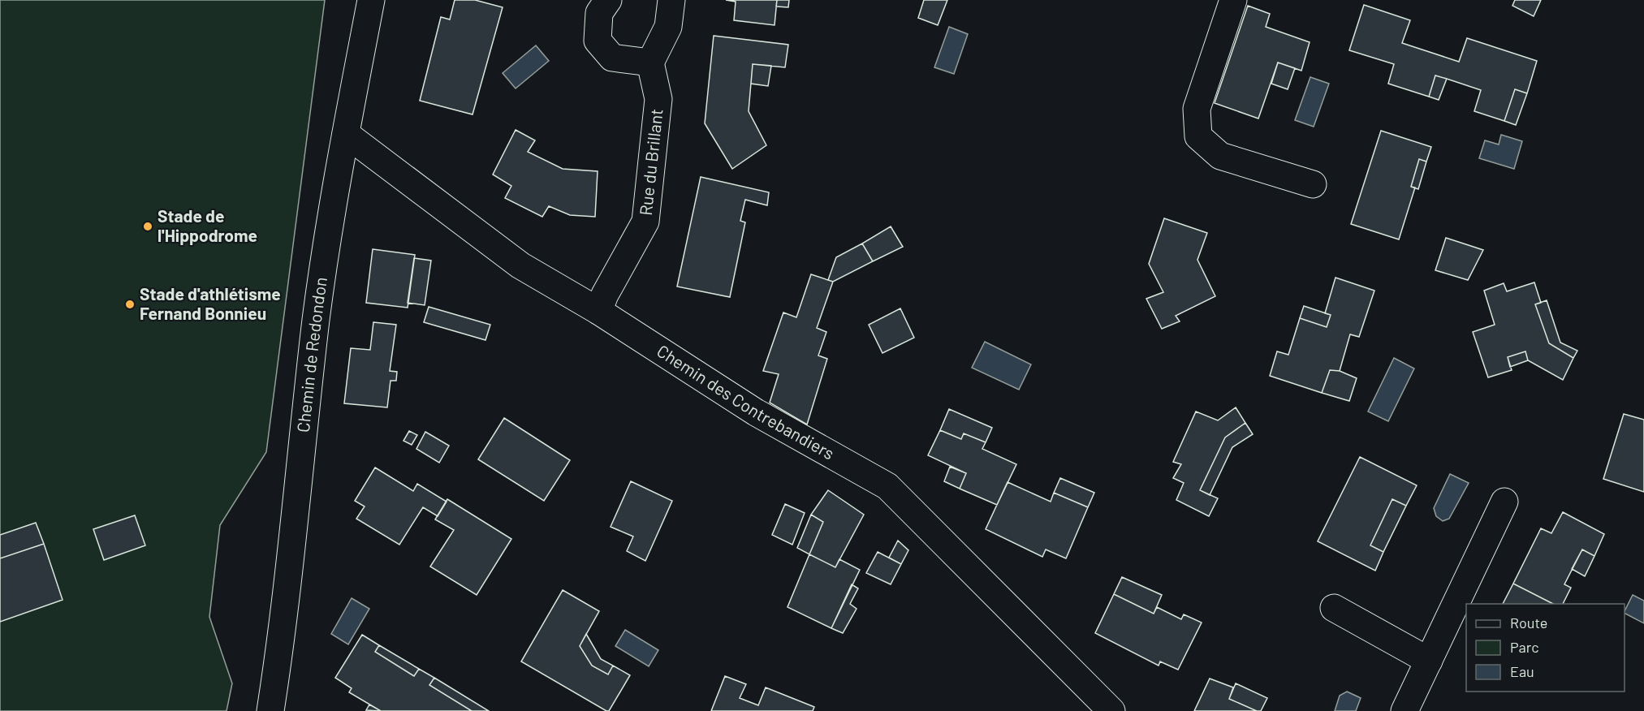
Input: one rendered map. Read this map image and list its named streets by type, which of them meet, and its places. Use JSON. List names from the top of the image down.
{
  "streets": {
    "street": ["Rue du Brillant", "Chemin de Redondon", "Chemin des Contrebandiers"]
  },
  "crossings": [
    ["Rue du Brillant", "Chemin des Contrebandiers"],
    ["Chemin de Redondon", "Chemin des Contrebandiers"]
  ],
  "places": ["Stade de l'Hippodrome", "Stade d'athlétisme Fernand Bonnieu"],
  "legend": ["Route", "Parc", "Eau"]
}
